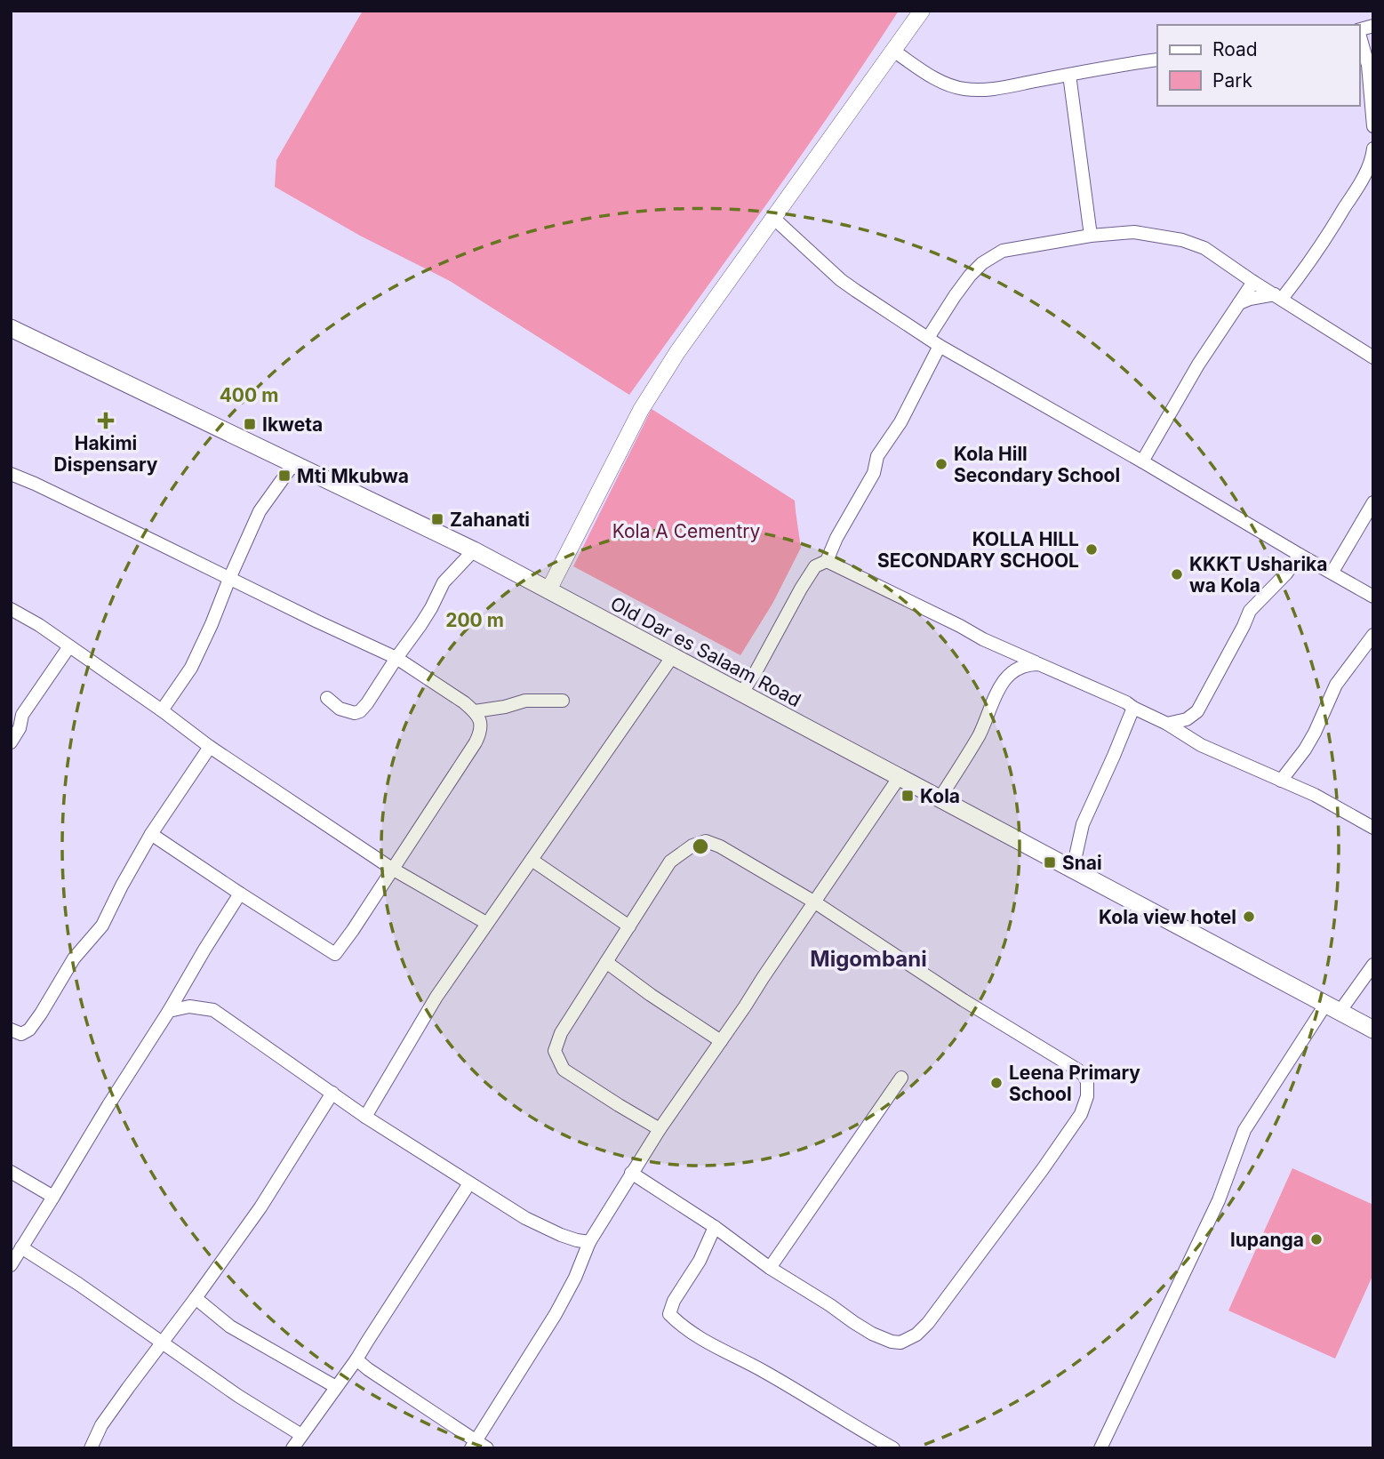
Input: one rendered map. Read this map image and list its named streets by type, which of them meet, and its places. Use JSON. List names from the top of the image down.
{
  "streets": {
    "main road": ["Old Dar es Salaam Road"]
  },
  "districts": ["Migombani"],
  "parks": ["Kola A Cementry"],
  "places": {
    "health": ["Hakimi Dispensary"],
    "transit": [
      "Ikweta",
      "Mti Mkubwa",
      "Zahanati",
      "Kola",
      "Snai"
    ],
    "other": [
      "Kola Hill Secondary School",
      "KOLLA HILL SECONDARY SCHOOL",
      "KKKT Usharika wa Kola",
      "Kola view hotel",
      "Leena Primary School",
      "lupanga"
    ]
  },
  "legend": ["Road", "Park"],
  "rings": ["400 m", "200 m"]
}
